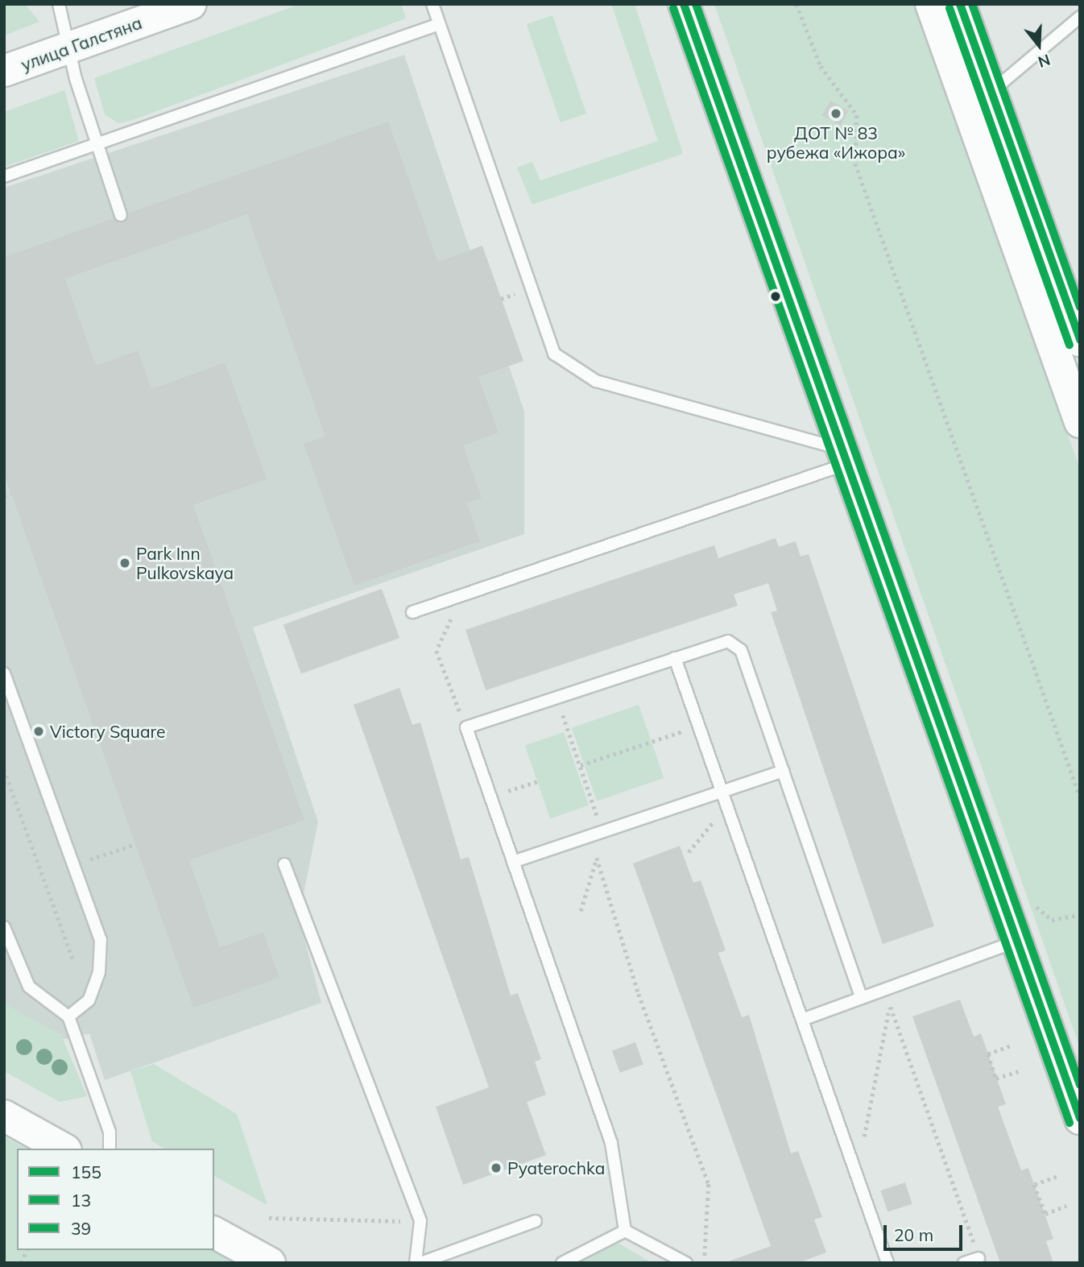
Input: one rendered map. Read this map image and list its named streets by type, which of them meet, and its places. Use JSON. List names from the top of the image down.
{
  "streets": {
    "street": ["улица Галстяна"]
  },
  "places": [
    "ДОТ № 83 рубежа «Ижора»",
    "Park Inn Pulkovskaya",
    "Victory Square",
    "Pyaterochka"
  ],
  "lines": ["transit line 155", "transit line 39", "transit line 13"],
  "legend": ["155", "13", "39"],
  "scale_bar": "20 m",
  "north": "bottom"
}
